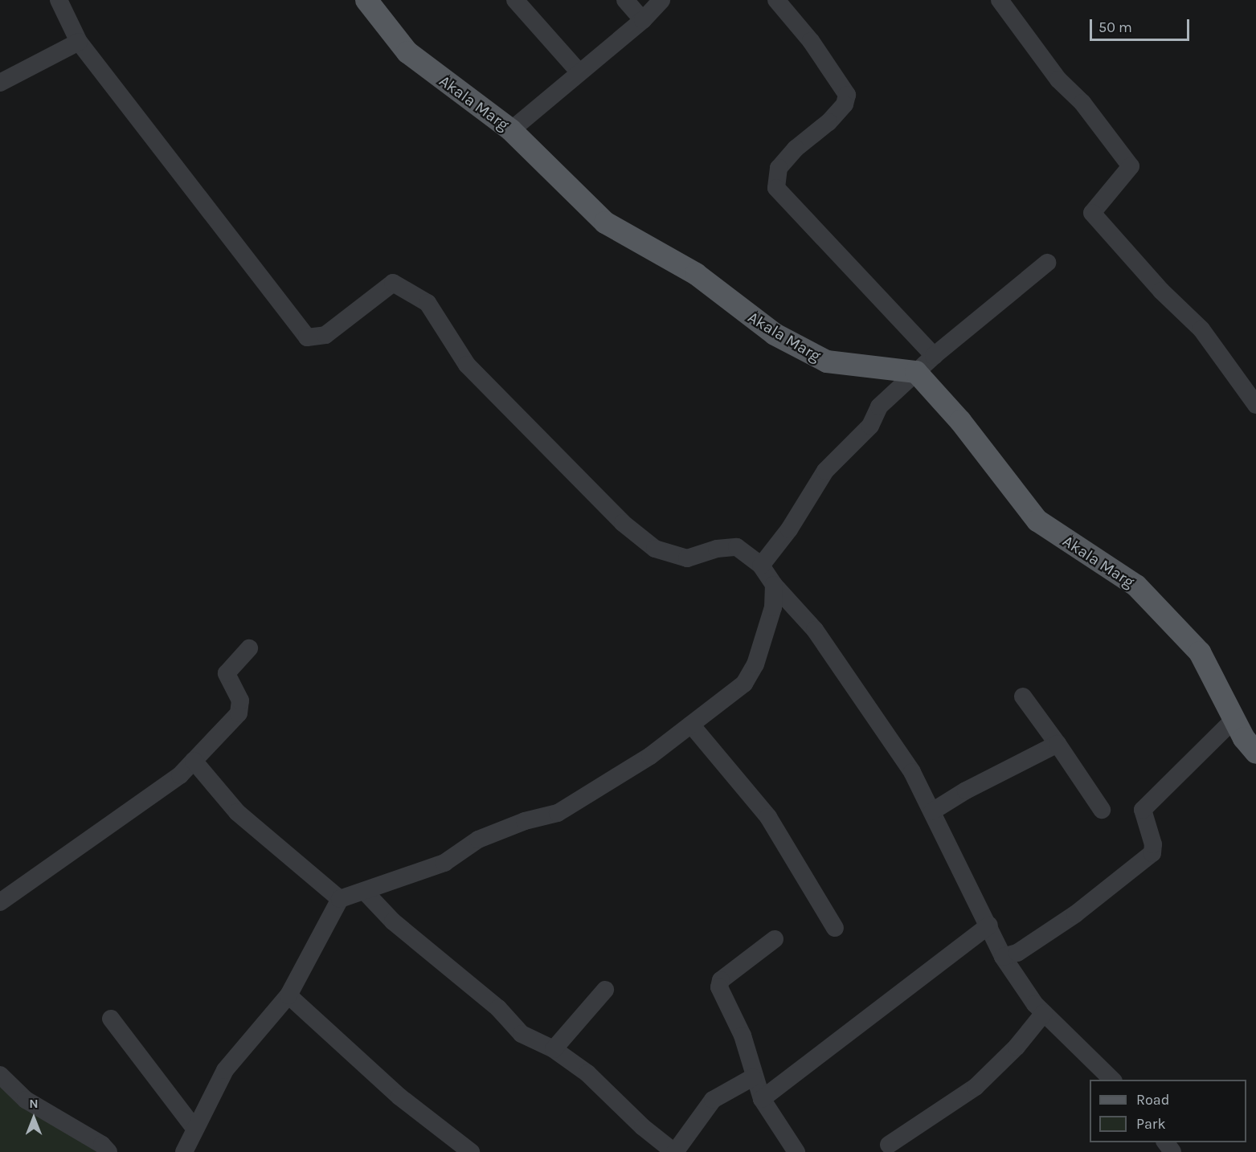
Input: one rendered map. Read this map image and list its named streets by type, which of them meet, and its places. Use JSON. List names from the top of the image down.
{
  "streets": {
    "main road": ["Akala Marg"]
  },
  "legend": ["Road", "Park"],
  "scale_bar": "50 m",
  "north": "top"
}
